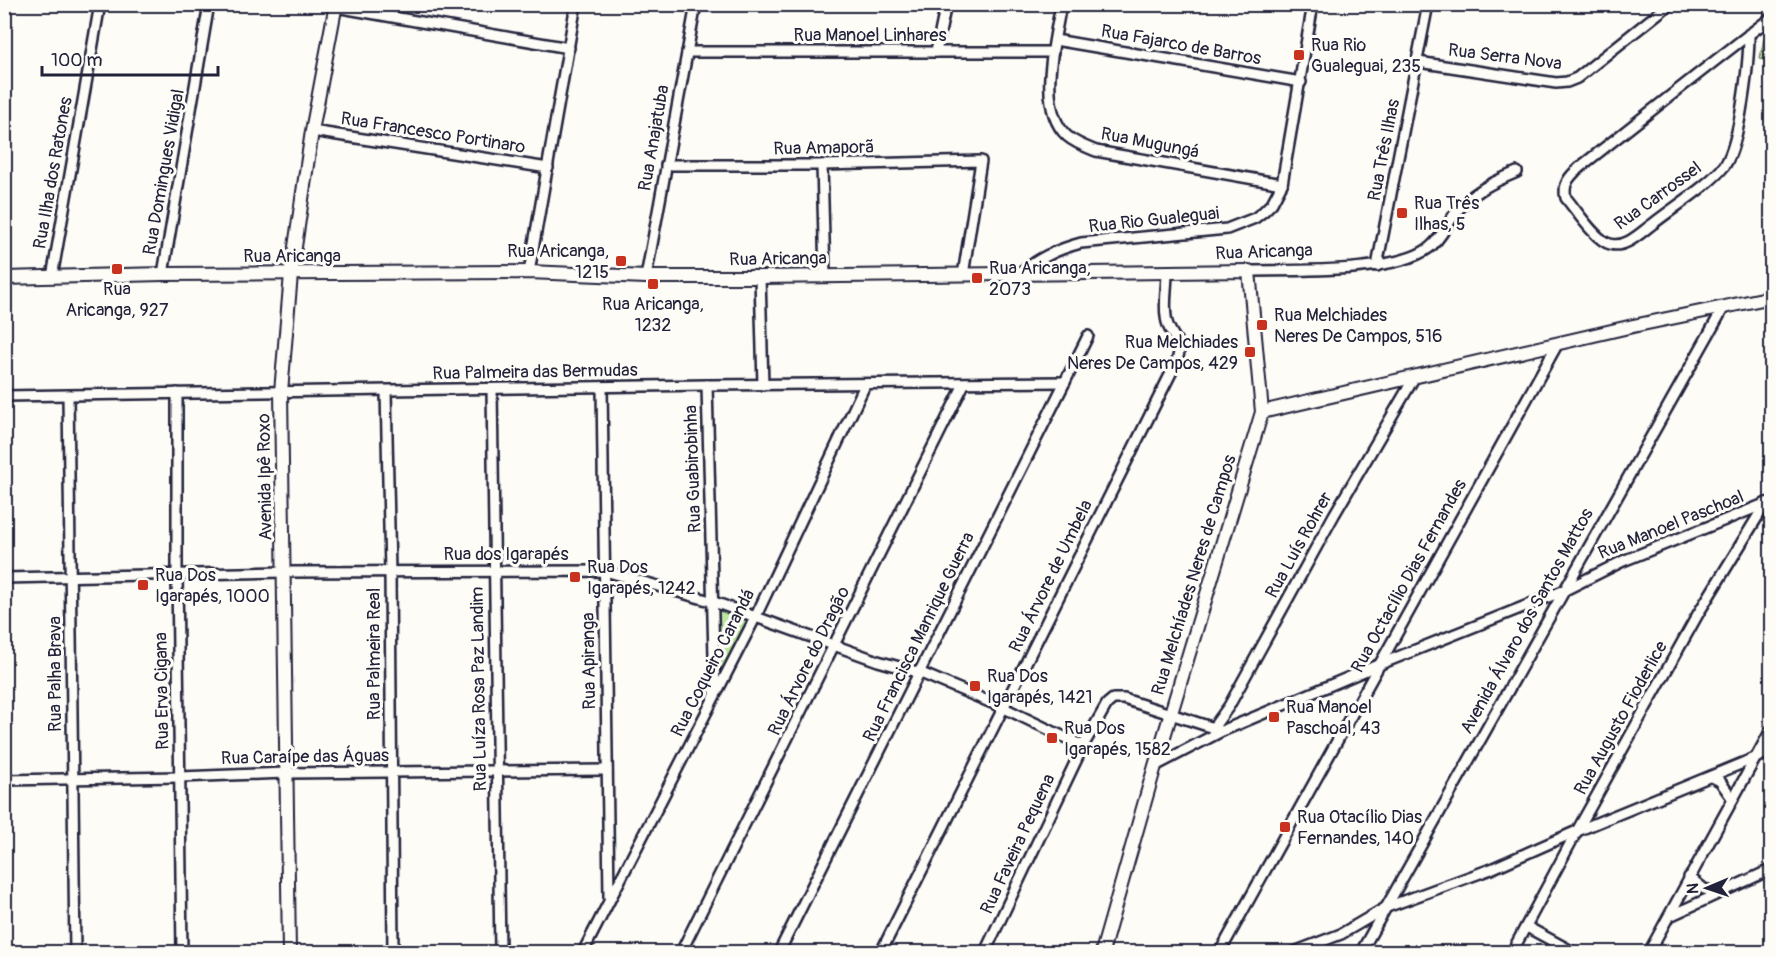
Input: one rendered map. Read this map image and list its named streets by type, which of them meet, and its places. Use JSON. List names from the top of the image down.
{
  "streets": {
    "street": [
      "Rua Manoel Linhares",
      "Rua Fajarco de Barros",
      "Rua Serra Nova",
      "Rua Francesco Portinaro",
      "Rua Anajatuba",
      "Rua Mugungá",
      "Rua Amaporã",
      "Rua Três Ilhas",
      "Rua Domingues Vidigal",
      "Rua Ilha dos Ratones",
      "Rua Carrossel",
      "Rua Rio Gualeguai",
      "Rua Aricanga",
      "Rua Palmeira das Bermudas",
      "Rua Guabirobinha",
      "Avenida Ipê Roxo",
      "Rua Manoel Paschoal",
      "Rua Luís Rohrer",
      "Rua dos Igarapés",
      "Rua Melchíades Neres de Campos",
      "Rua Árvore de Umbela",
      "Rua Octacílio Dias Fernandes",
      "Avenida Álvaro dos Santos Mattos",
      "Rua Francisca Manrique Guerra",
      "Rua Palmeira Real",
      "Rua Apiranga",
      "Rua Árvore do Dragão",
      "Rua Coqueiro Carandá",
      "Rua Palha Brava",
      "Rua Luíza Rosa Paz Landim",
      "Rua Erva Cigana",
      "Rua Augusto Fioderlice",
      "Rua Caraípe das Águas",
      "Rua Faveira Pequena"
    ]
  },
  "crossings": [
    ["Rua Manoel Linhares", "Rua Anajatuba"],
    ["Rua Manoel Linhares", "Rua Mugungá"],
    ["Rua Fajarco de Barros", "Rua Mugungá"],
    ["Rua Fajarco de Barros", "Rua Rio Gualeguai"],
    ["Rua Serra Nova", "Rua Três Ilhas"],
    ["Rua Francesco Portinaro", "Avenida Ipê Roxo"],
    ["Rua Anajatuba", "Rua Amaporã"],
    ["Rua Anajatuba", "Rua Aricanga"],
    ["Rua Mugungá", "Rua Rio Gualeguai"],
    ["Rua Amaporã", "Rua Aricanga"],
    ["Rua Três Ilhas", "Rua Aricanga"],
    ["Rua Domingues Vidigal", "Rua Aricanga"],
    ["Rua Ilha dos Ratones", "Rua Aricanga"],
    ["Rua Rio Gualeguai", "Rua Aricanga"],
    ["Rua Aricanga", "Avenida Ipê Roxo"],
    ["Rua Aricanga", "Rua Melchíades Neres de Campos"],
    ["Rua Aricanga", "Rua Árvore de Umbela"],
    ["Rua Palmeira das Bermudas", "Rua Guabirobinha"],
    ["Rua Palmeira das Bermudas", "Avenida Ipê Roxo"],
    ["Rua Palmeira das Bermudas", "Rua Francisca Manrique Guerra"],
    ["Rua Palmeira das Bermudas", "Rua Palmeira Real"],
    ["Rua Palmeira das Bermudas", "Rua Apiranga"],
    ["Rua Palmeira das Bermudas", "Rua Árvore do Dragão"],
    ["Rua Palmeira das Bermudas", "Rua Coqueiro Carandá"],
    ["Rua Palmeira das Bermudas", "Rua Palha Brava"],
    ["Rua Palmeira das Bermudas", "Rua Luíza Rosa Paz Landim"],
    ["Rua Palmeira das Bermudas", "Rua Erva Cigana"],
    ["Rua Guabirobinha", "Rua dos Igarapés"],
    ["Rua Guabirobinha", "Rua Coqueiro Carandá"],
    ["Avenida Ipê Roxo", "Rua dos Igarapés"],
    ["Avenida Ipê Roxo", "Rua Caraípe das Águas"],
    ["Rua Manoel Paschoal", "Rua Luís Rohrer"],
    ["Rua Manoel Paschoal", "Rua Melchíades Neres de Campos"],
    ["Rua Manoel Paschoal", "Rua Octacílio Dias Fernandes"],
    ["Rua Manoel Paschoal", "Avenida Álvaro dos Santos Mattos"],
    ["Rua Manoel Paschoal", "Rua Augusto Fioderlice"],
    ["Rua dos Igarapés", "Rua Árvore de Umbela"],
    ["Rua dos Igarapés", "Rua Francisca Manrique Guerra"],
    ["Rua dos Igarapés", "Rua Palmeira Real"],
    ["Rua dos Igarapés", "Rua Apiranga"],
    ["Rua dos Igarapés", "Rua Árvore do Dragão"],
    ["Rua dos Igarapés", "Rua Coqueiro Carandá"],
    ["Rua dos Igarapés", "Rua Palha Brava"],
    ["Rua dos Igarapés", "Rua Luíza Rosa Paz Landim"],
    ["Rua dos Igarapés", "Rua Erva Cigana"],
    ["Rua dos Igarapés", "Rua Faveira Pequena"],
    ["Rua Melchíades Neres de Campos", "Rua Faveira Pequena"],
    ["Rua Palmeira Real", "Rua Caraípe das Águas"],
    ["Rua Apiranga", "Rua Coqueiro Carandá"],
    ["Rua Apiranga", "Rua Caraípe das Águas"],
    ["Rua Palha Brava", "Rua Caraípe das Águas"],
    ["Rua Luíza Rosa Paz Landim", "Rua Caraípe das Águas"],
    ["Rua Erva Cigana", "Rua Caraípe das Águas"]
  ],
  "places": {
    "transit": [
      "Rua Rio Gualeguai, 235",
      "Rua Três Ilhas, 5",
      "Rua Aricanga, 1215",
      "Rua Aricanga, 927",
      "Rua Aricanga, 2073",
      "Rua Aricanga, 1232",
      "Rua Melchiades Neres De Campos, 516",
      "Rua Melchiades Neres De Campos, 429",
      "Rua Dos Igarapés, 1242",
      "Rua Dos Igarapés, 1000",
      "Rua Dos Igarapés, 1421",
      "Rua Manoel Paschoal, 43",
      "Rua Dos Igarapés, 1582",
      "Rua Otacílio Dias Fernandes, 140"
    ]
  },
  "scale_bar": "100 m",
  "north": "left"
}
